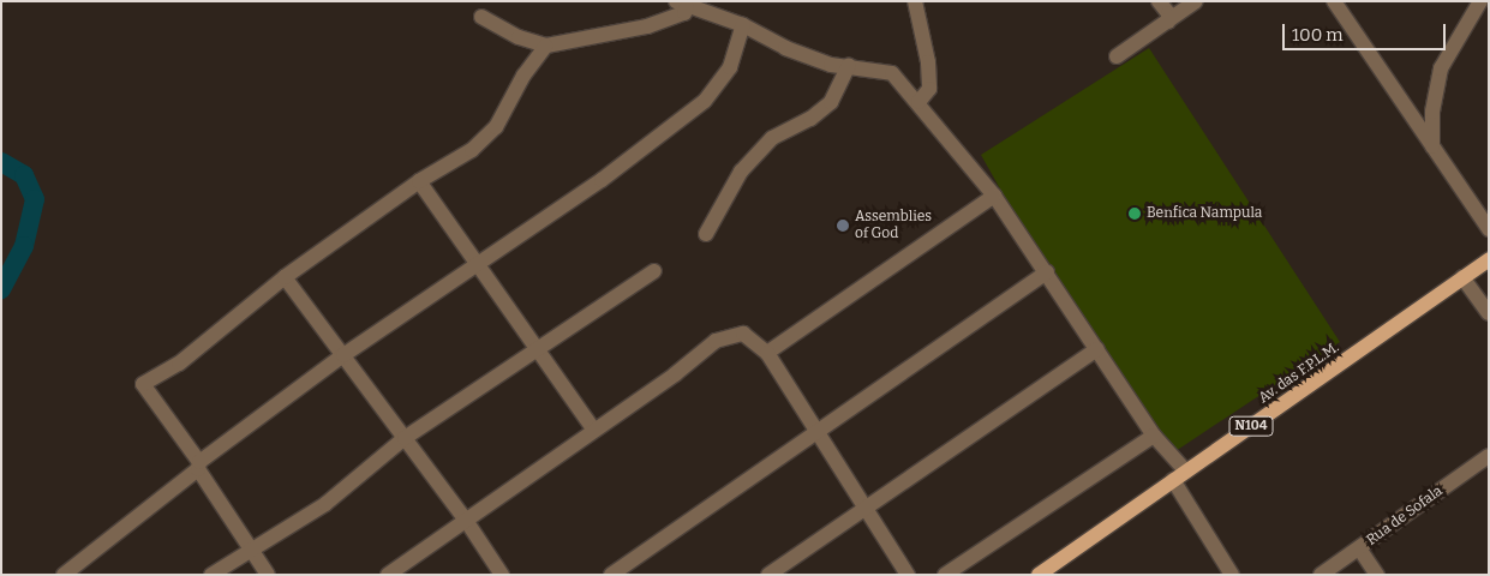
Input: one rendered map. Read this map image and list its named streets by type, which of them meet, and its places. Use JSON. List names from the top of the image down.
{
  "streets": {
    "main road": ["Av. das F.P.L.M.", "N104"],
    "street": ["Rua de Sofala"]
  },
  "places": ["Benfica Nampula", "Assemblies of God"],
  "scale_bar": "100 m"
}
